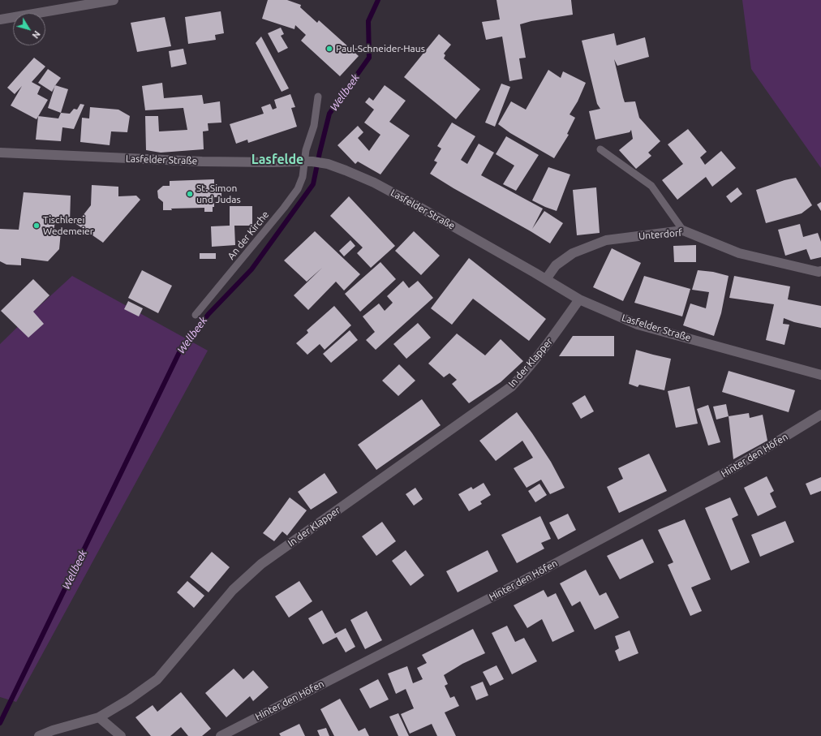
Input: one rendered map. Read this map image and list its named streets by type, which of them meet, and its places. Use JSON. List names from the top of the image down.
{
  "streets": {
    "street": [
      "Lasfelder Straße",
      "Unterdorf",
      "In der Klapper",
      "Hinter den Höfen"
    ],
    "lane": ["An der Kirche"]
  },
  "crossings": [
    ["Lasfelder Straße", "Unterdorf"],
    ["Lasfelder Straße", "An der Kirche"],
    ["Lasfelder Straße", "In der Klapper"]
  ],
  "districts": ["Lasfelde"],
  "water": ["Wellbeek"],
  "places": ["Paul-Schneider-Haus", "St. Simon und Judas", "Tischlerei Wedemeier"],
  "north": "bottom right"
}
